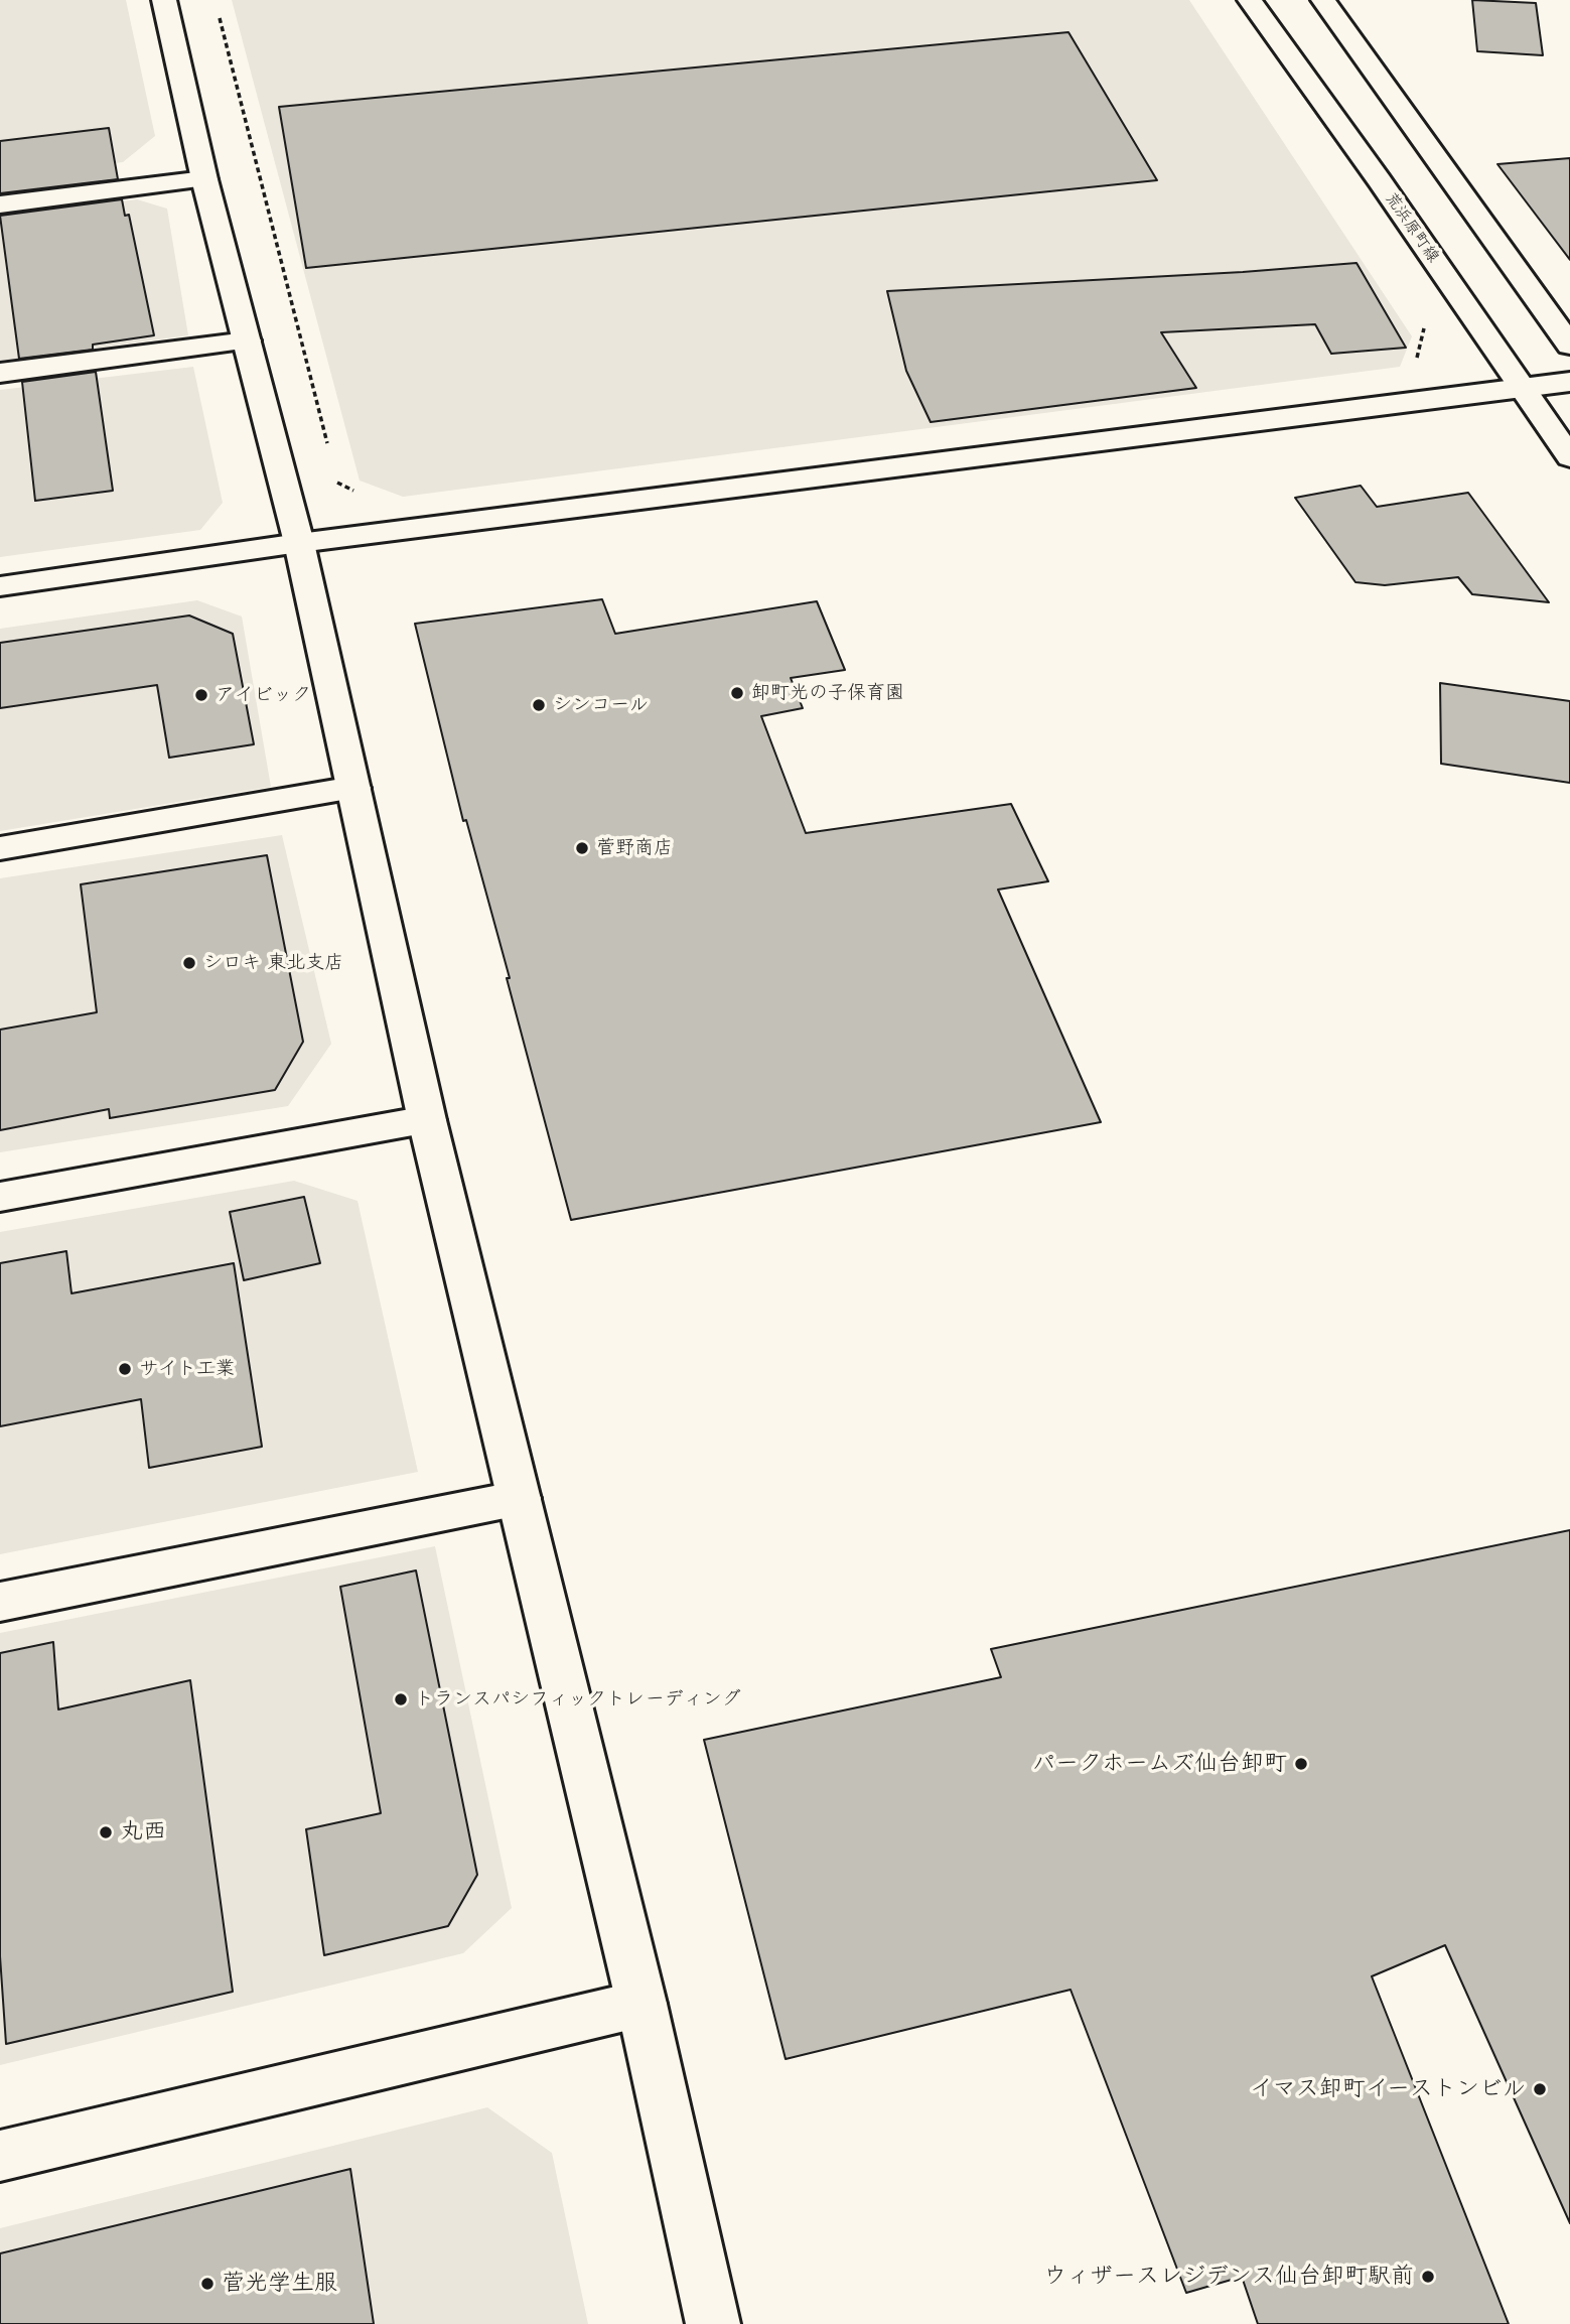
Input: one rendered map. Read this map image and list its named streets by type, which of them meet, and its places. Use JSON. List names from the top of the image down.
{
  "streets": {
    "street": ["荒浜原町線"]
  },
  "places": [
    "卸町光の子保育園",
    "アイビック",
    "シンコール",
    "菅野商店",
    "シロキ 東北支店",
    "サイト工業",
    "トランスパシフィックトレーディング",
    "パークホームズ仙台卸町",
    "丸西",
    "イマス卸町イーストンビル",
    "ウィザースレジデンス仙台卸町駅前",
    "菅光学生服"
  ]
}
